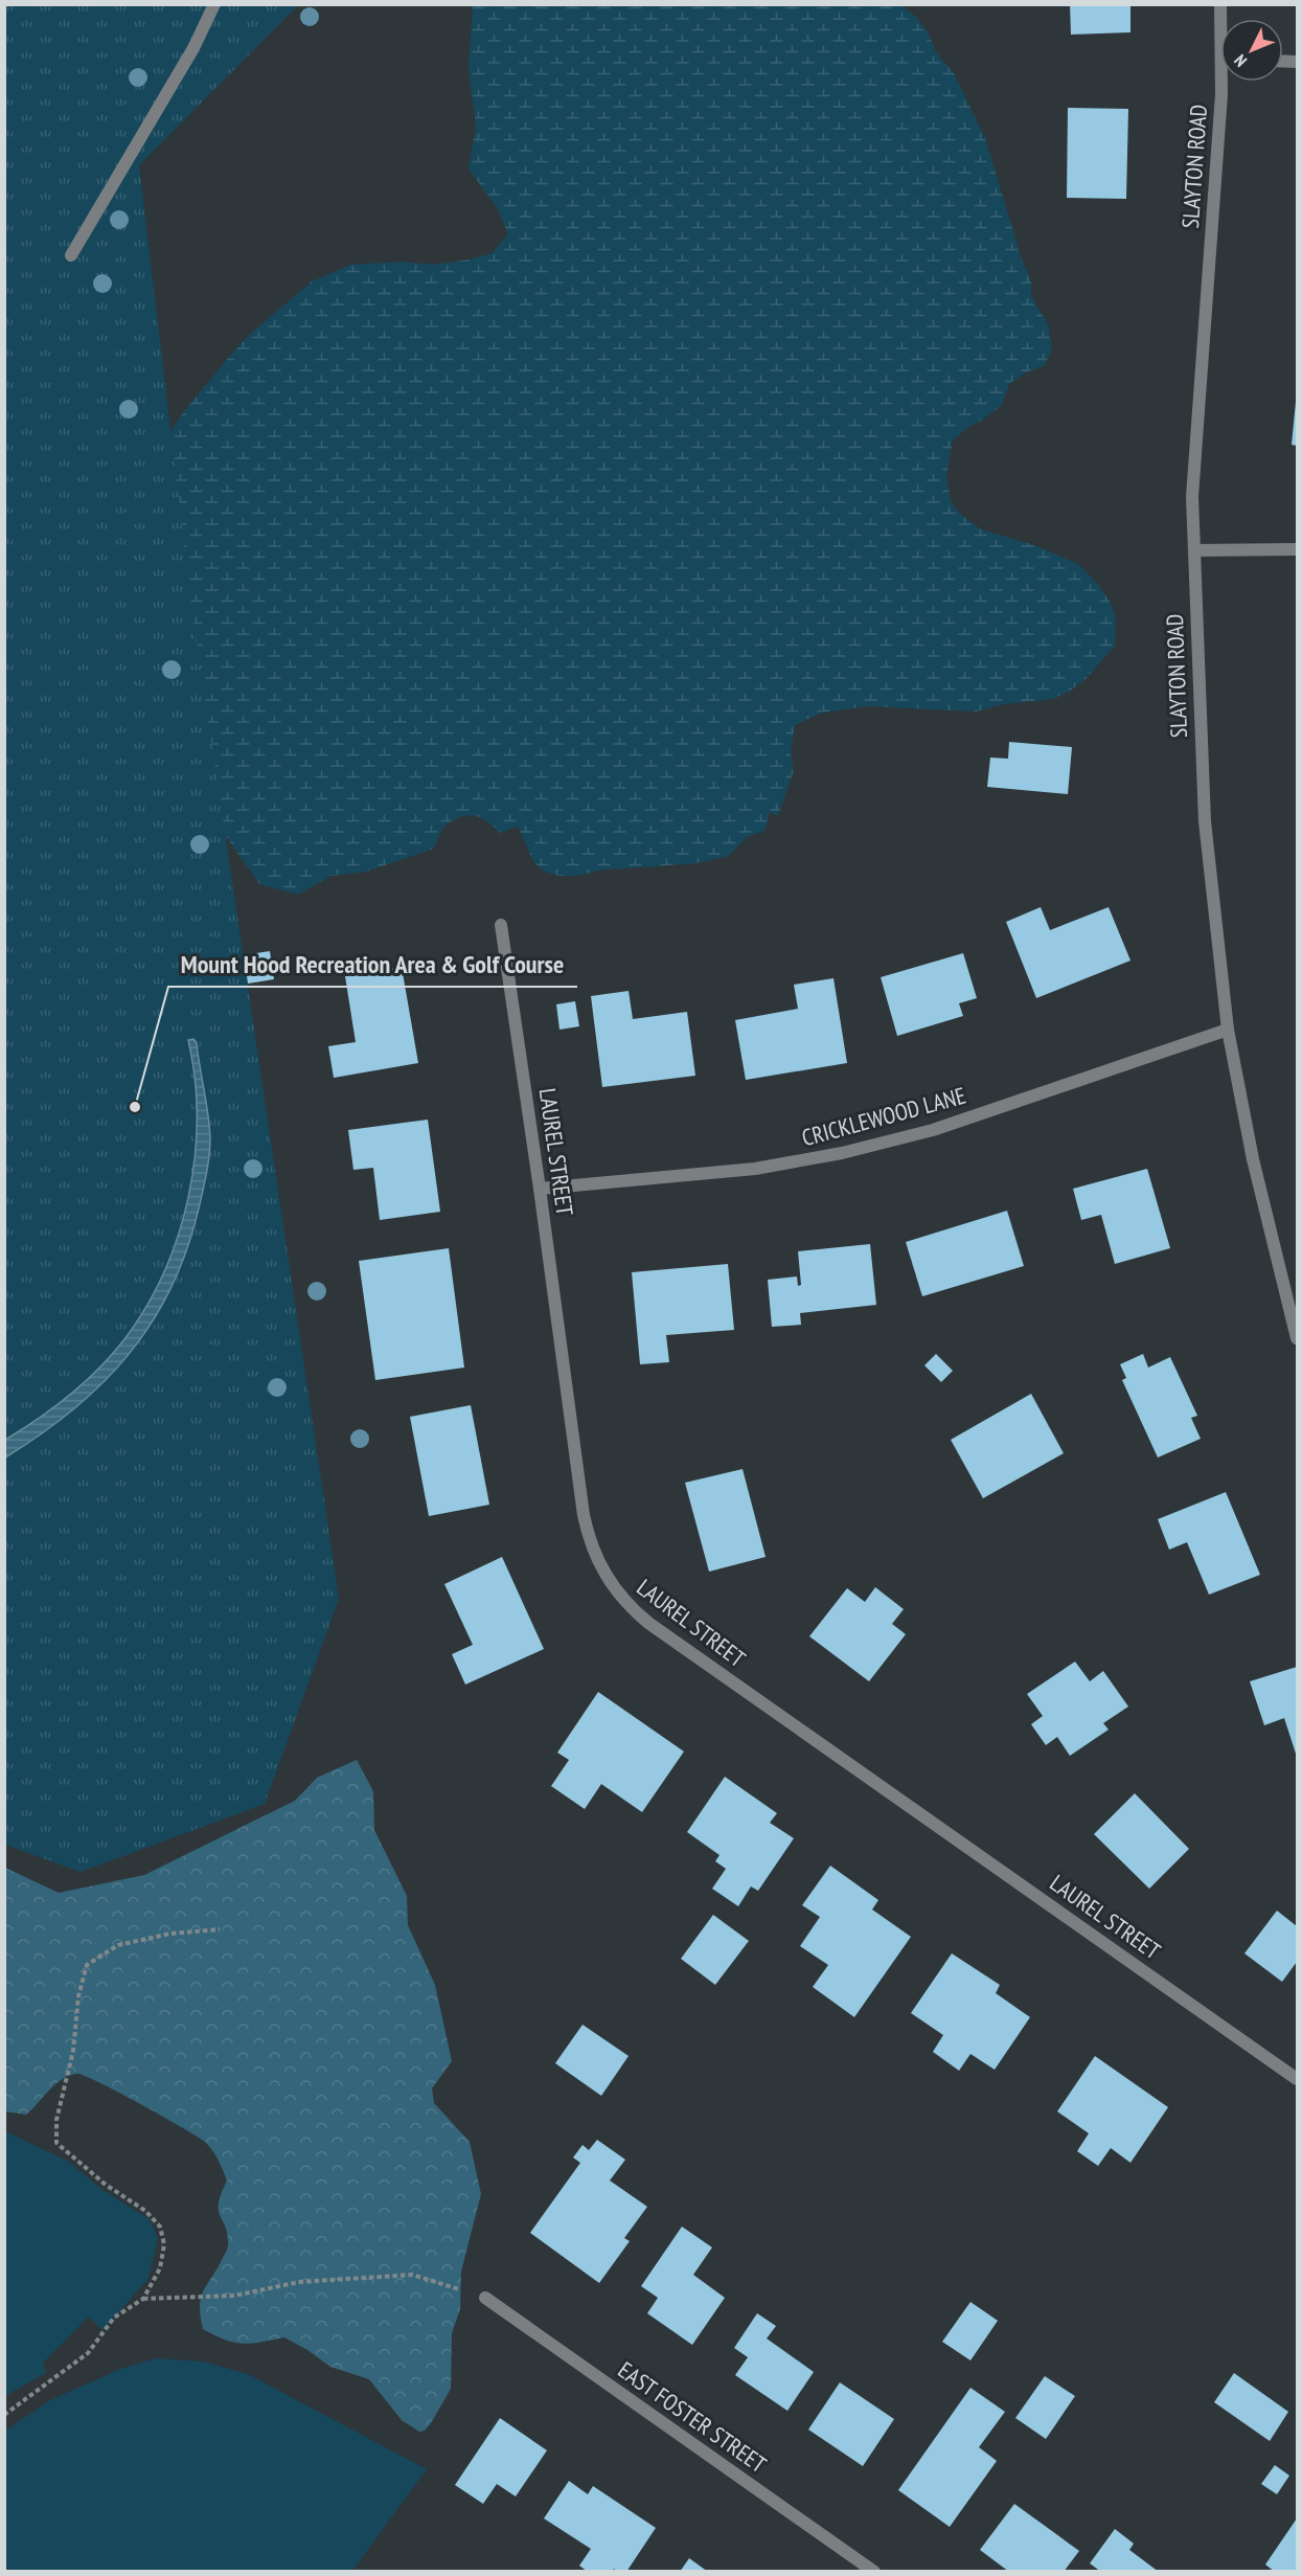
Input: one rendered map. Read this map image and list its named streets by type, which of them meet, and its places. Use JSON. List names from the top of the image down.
{
  "streets": {
    "street": [
      "SLAYTON ROAD",
      "CRICKLEWOOD LANE",
      "LAUREL STREET",
      "EAST FOSTER STREET"
    ]
  },
  "crossings": [
    ["SLAYTON ROAD", "CRICKLEWOOD LANE"],
    ["CRICKLEWOOD LANE", "LAUREL STREET"]
  ],
  "places": ["Mount Hood Recreation Area & Golf Course"],
  "north": "bottom left"
}
